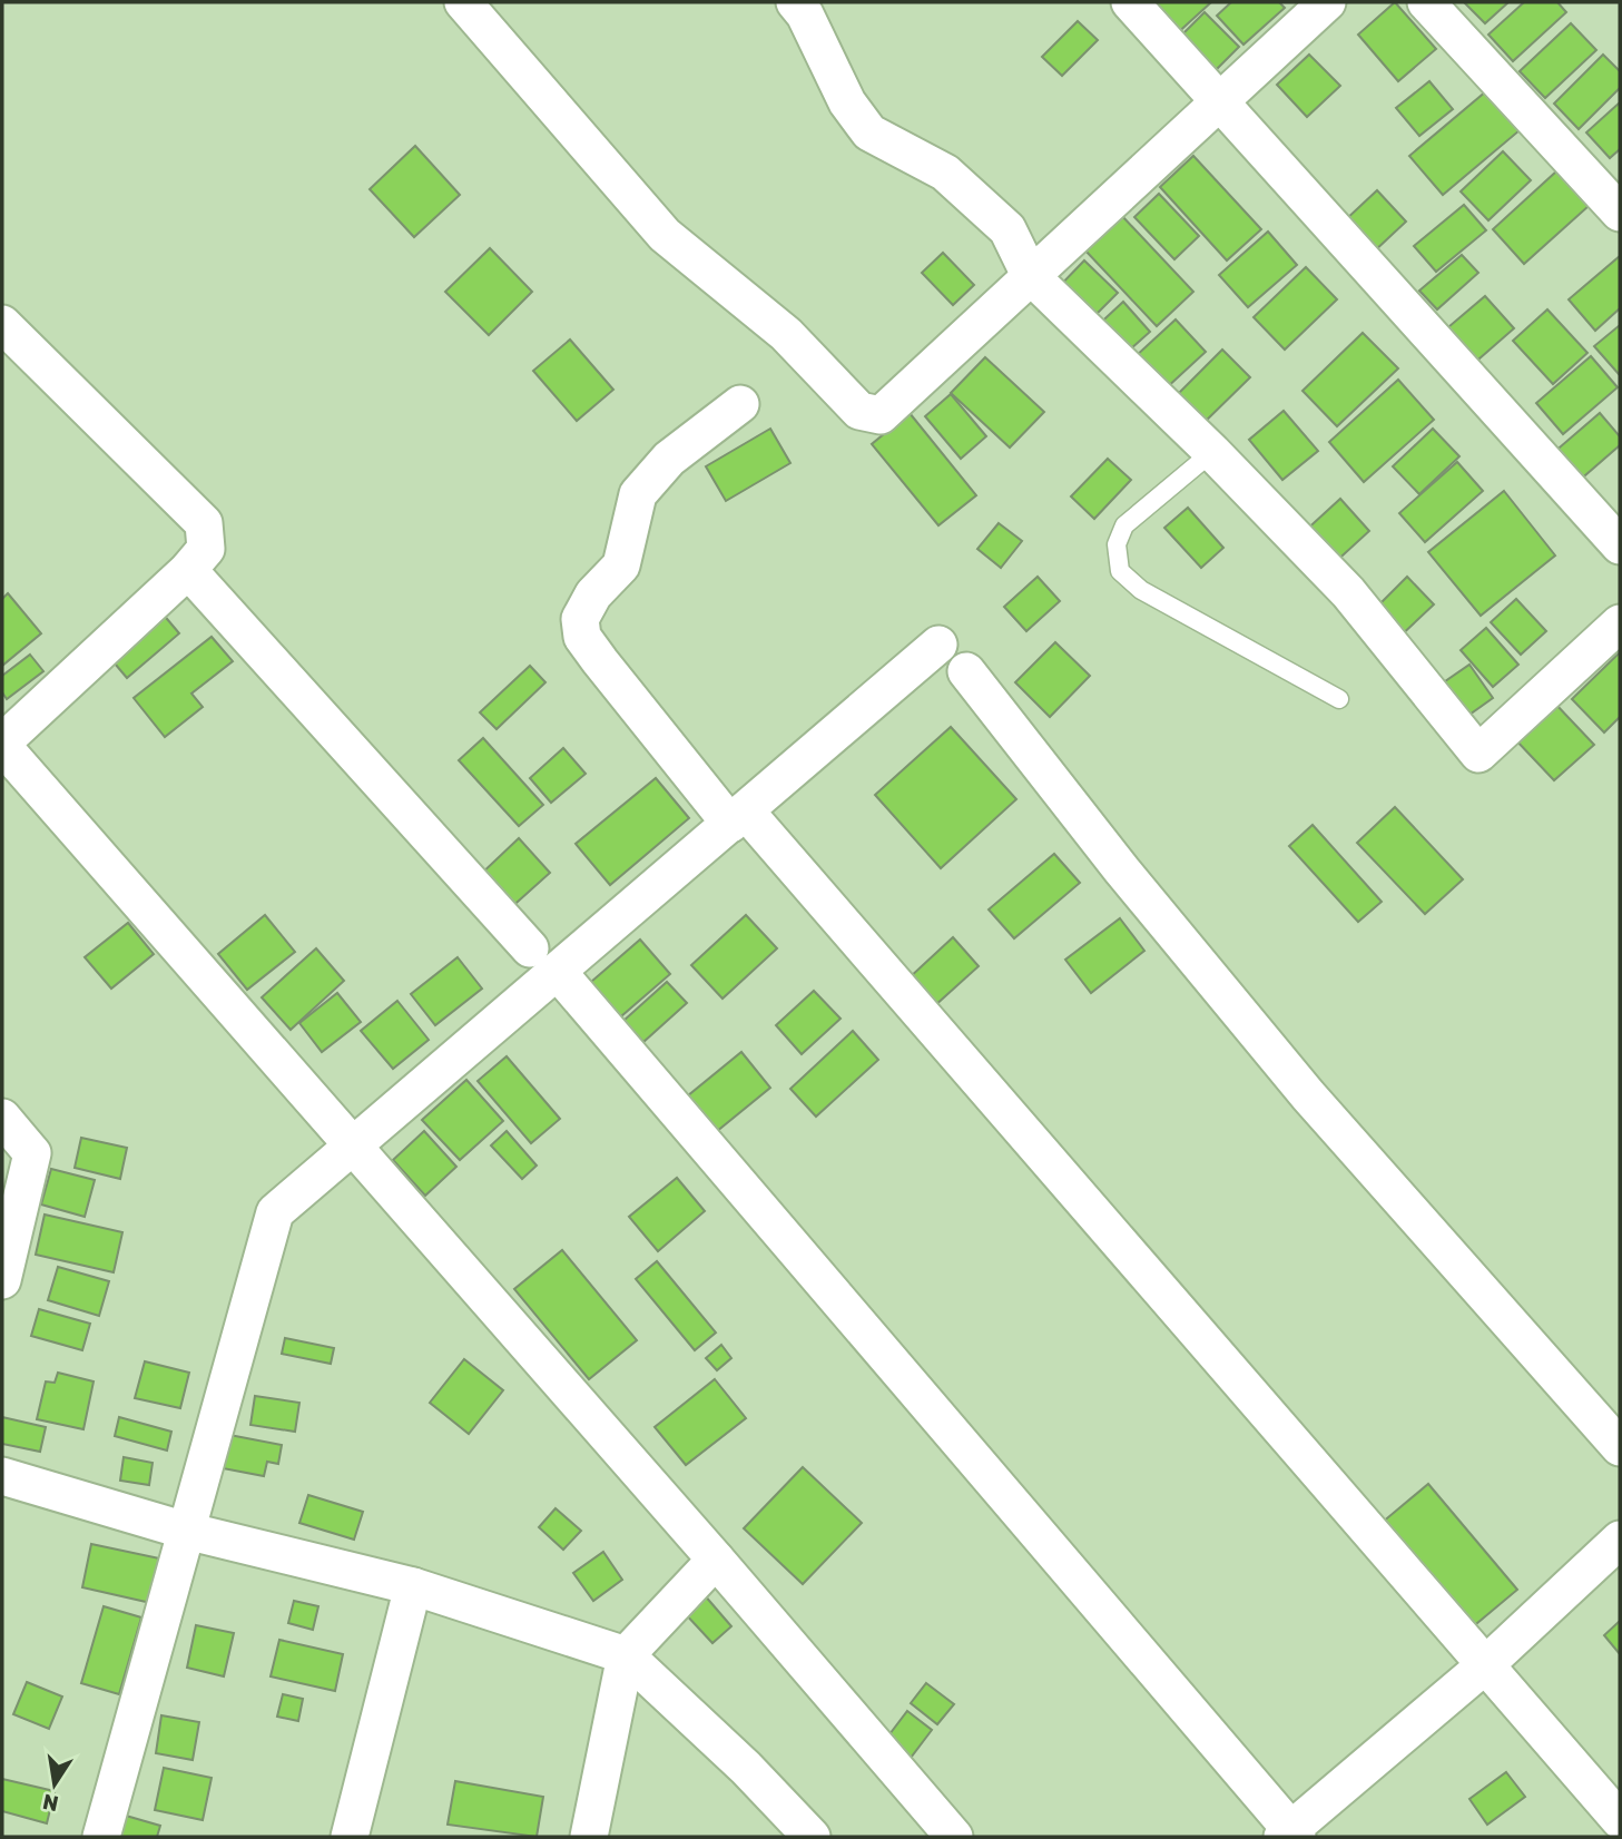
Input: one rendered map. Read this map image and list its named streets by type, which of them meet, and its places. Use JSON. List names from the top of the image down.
{
  "north": "bottom"
}
